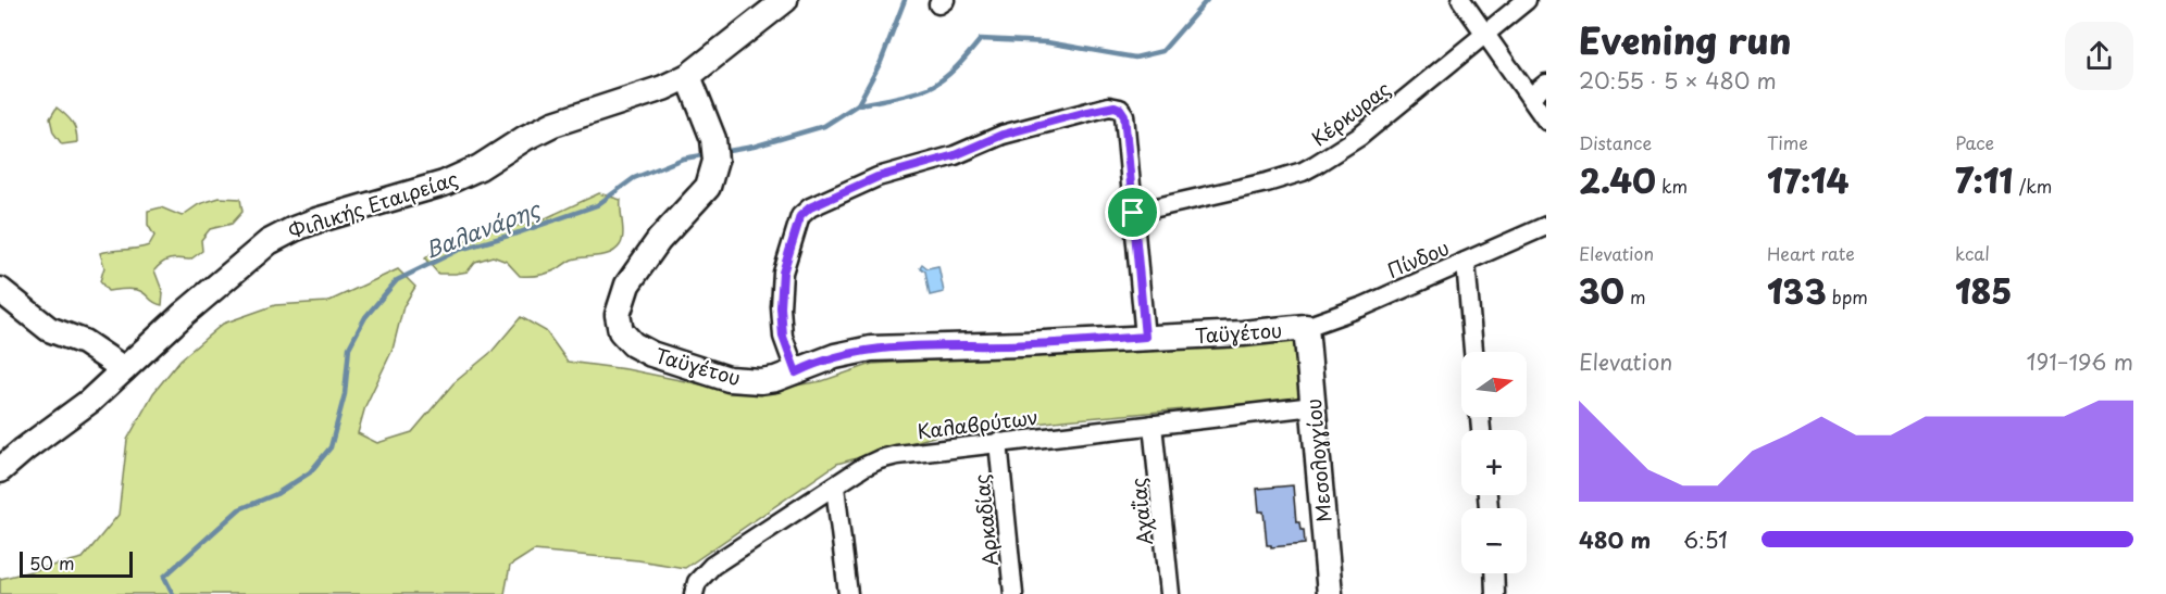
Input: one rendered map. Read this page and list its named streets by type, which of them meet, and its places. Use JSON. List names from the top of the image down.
{
  "streets": {
    "street": [
      "Κέρκυρας",
      "Φιλικής Εταιρείας",
      "Πίνδου",
      "Ταϋγέτου",
      "Καλαβρύτων",
      "Μεσολογγίου",
      "Αχαΐας",
      "Αρκαδίας"
    ]
  },
  "crossings": [
    ["Φιλικής Εταιρείας", "Ταϋγέτου"],
    ["Πίνδου", "Ταϋγέτου"],
    ["Πίνδου", "Μεσολογγίου"],
    ["Ταϋγέτου", "Μεσολογγίου"],
    ["Καλαβρύτων", "Μεσολογγίου"],
    ["Καλαβρύτων", "Αχαΐας"],
    ["Καλαβρύτων", "Αρκαδίας"]
  ],
  "water": ["Βαλανάρης"],
  "scale_bar": "50 m",
  "north": "right",
  "page": {
    "heading": ["Evening run", "20:55 · 5 × 480 m"],
    "stats": [
      ["Distance", "2.40 km"],
      ["Time", "17:14"],
      ["Pace", "7:11 /km"],
      ["Elevation", "30 m"],
      ["Heart rate", "133 bpm"],
      ["kcal", "185"]
    ],
    "chart": ["Elevation", "191–196 m"],
    "map_buttons": ["+", "−"],
    "list": [
      {
        "name": "480 m",
        "note": "6:51"
      }
    ],
    "scale": "50 m"
  }
}
